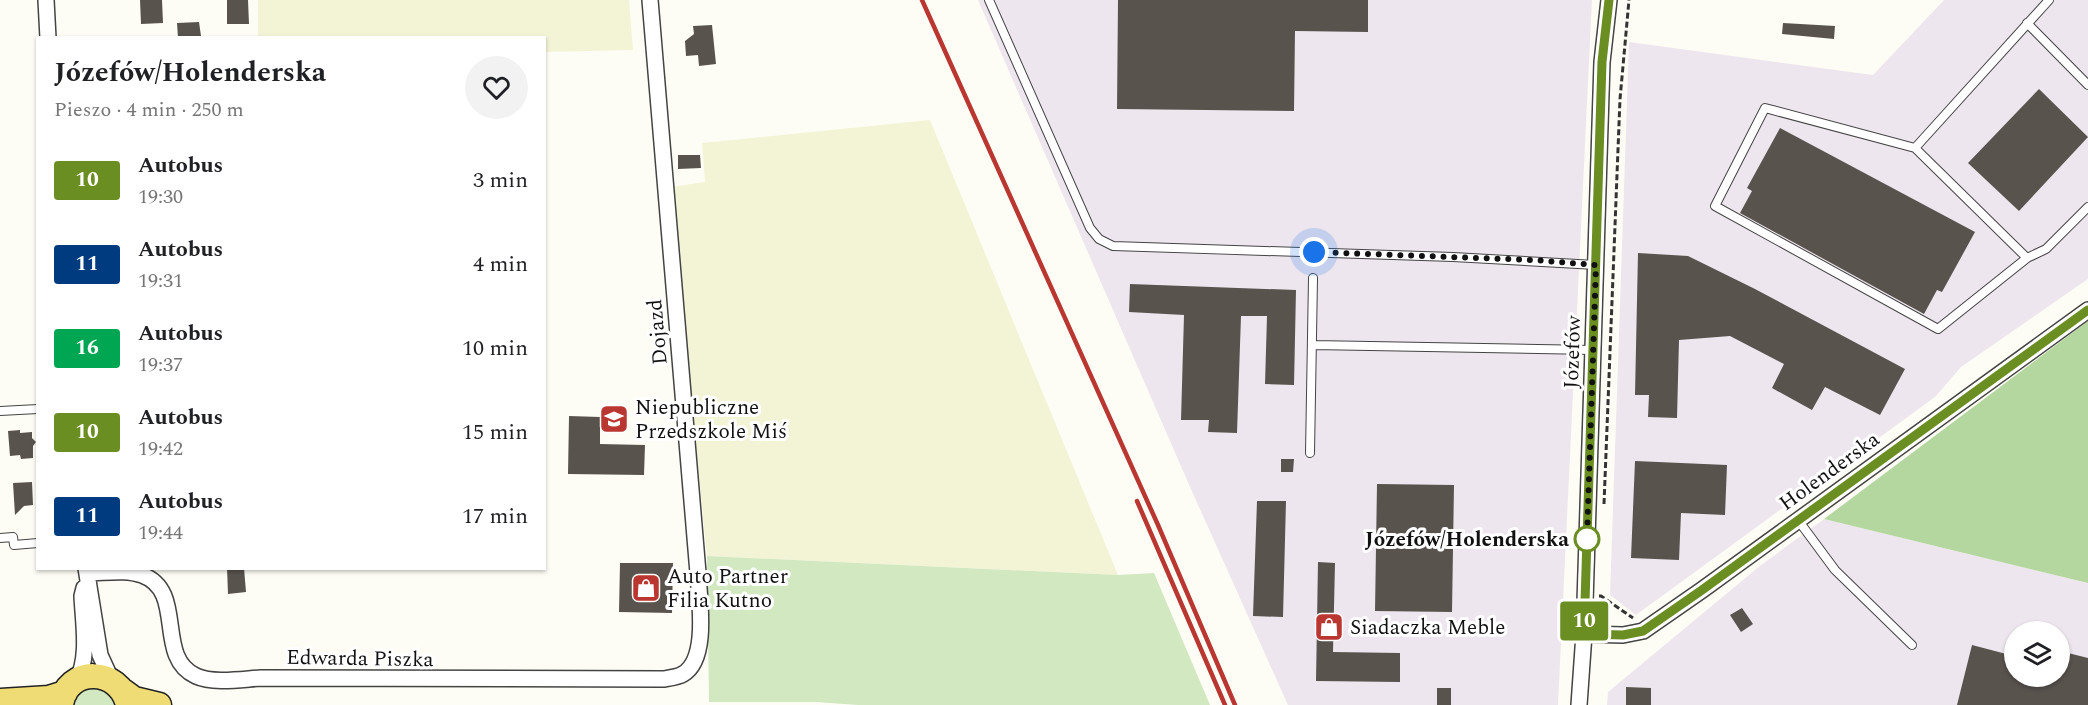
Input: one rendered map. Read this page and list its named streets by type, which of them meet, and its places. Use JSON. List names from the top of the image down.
{
  "streets": {
    "street": [
      "Dojazd",
      "Józefów",
      "Holenderska",
      "Edwarda Piszka"
    ]
  },
  "crossings": [
    ["Dojazd", "Edwarda Piszka"],
    ["Józefów", "Holenderska"]
  ],
  "places": {
    "school or university": ["Niepubliczne Przedszkole Miś"],
    "other": ["Józefów/Holenderska"],
    "shop": ["Auto Partner Filia Kutno", "Siadaczka Meble"]
  },
  "lines": ["bus line 10"],
  "page": {
    "on_map": "10",
    "heading": ["Józefów/Holenderska", "Pieszo · 4 min · 250 m"],
    "list": [
      {
        "mark": "10",
        "name": "Autobus",
        "note": "19:30",
        "value": "3 min"
      },
      {
        "mark": "11",
        "name": "Autobus",
        "note": "19:31",
        "value": "4 min"
      },
      {
        "mark": "16",
        "name": "Autobus",
        "note": "19:37",
        "value": "10 min"
      },
      {
        "mark": "10",
        "name": "Autobus",
        "note": "19:42",
        "value": "15 min"
      },
      {
        "mark": "11",
        "name": "Autobus",
        "note": "19:44",
        "value": "17 min"
      }
    ]
  }
}
